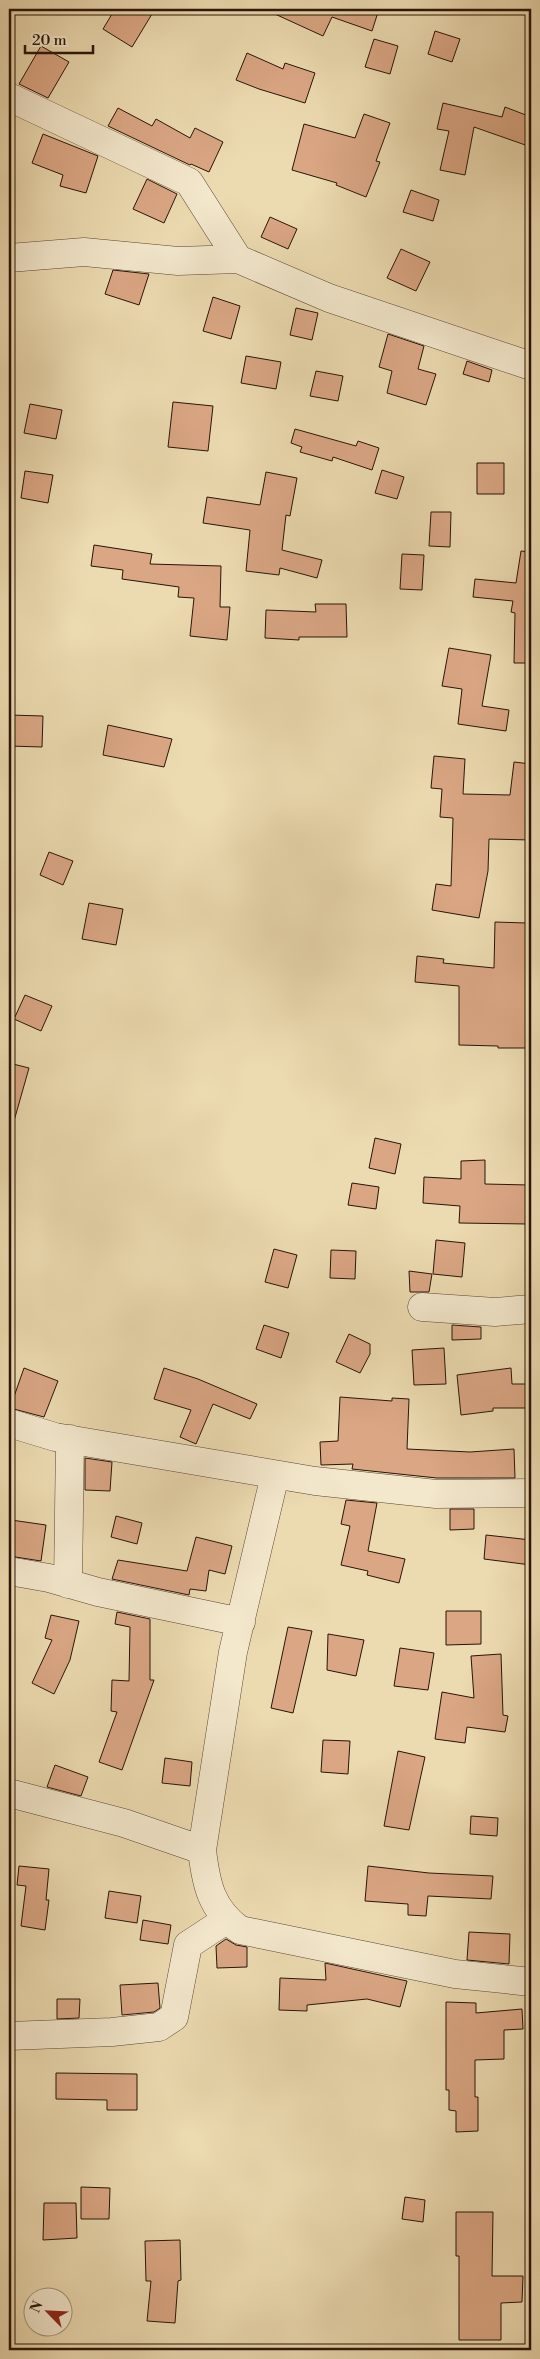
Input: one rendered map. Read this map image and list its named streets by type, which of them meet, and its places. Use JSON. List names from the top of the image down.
{
  "scale_bar": "20 m",
  "north": "top left"
}
